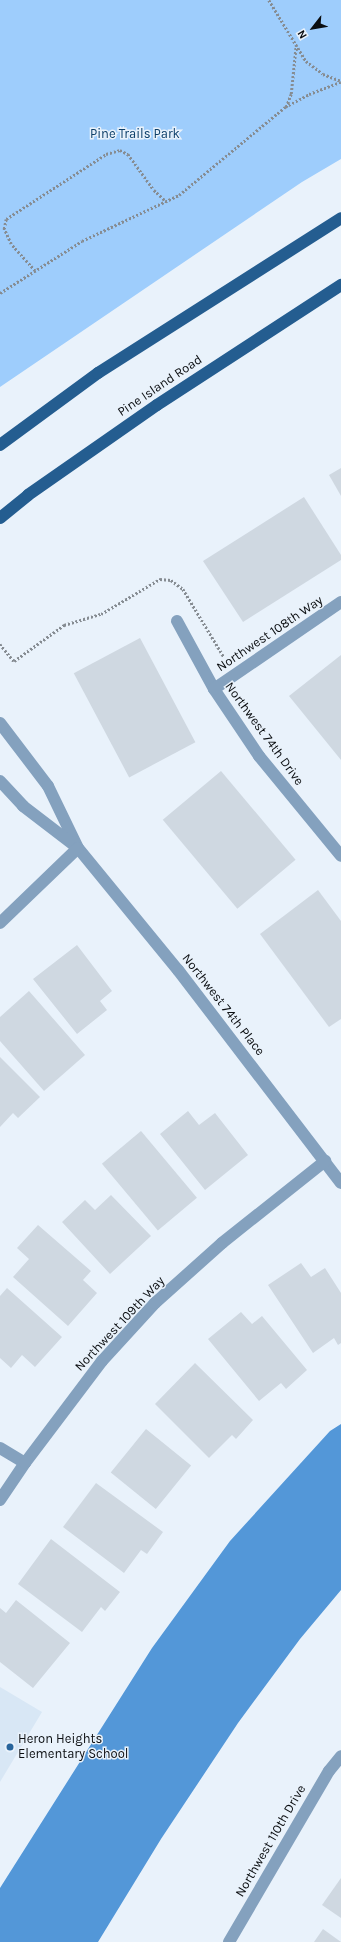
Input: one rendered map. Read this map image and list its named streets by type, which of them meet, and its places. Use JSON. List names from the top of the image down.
{
  "streets": {
    "main road": ["Pine Island Road"],
    "street": [
      "Northwest 108th Way",
      "Northwest 74th Drive",
      "Northwest 74th Place",
      "Northwest 109th Way",
      "Northwest 110th Drive"
    ]
  },
  "crossings": [
    ["Northwest 108th Way", "Northwest 74th Drive"],
    ["Northwest 74th Place", "Northwest 109th Way"]
  ],
  "parks": ["Pine Trails Park"],
  "places": ["Heron Heights Elementary School"],
  "north": "bottom left"
}
